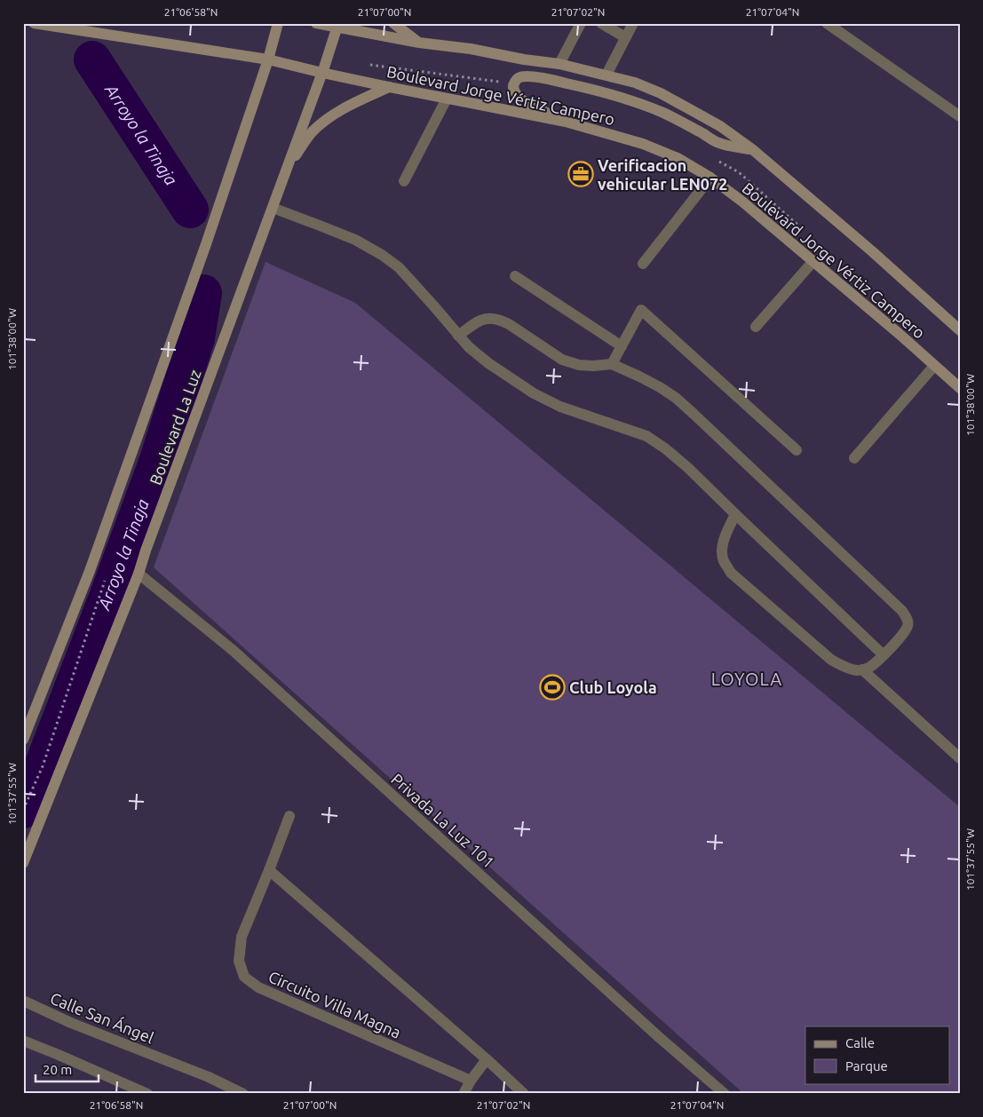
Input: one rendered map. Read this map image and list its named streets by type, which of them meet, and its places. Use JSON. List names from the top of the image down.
{
  "streets": {
    "main road": ["Boulevard Jorge Vértiz Campero", "Boulevard La Luz"],
    "street": ["Privada La Luz 101", "Circuito Villa Magna", "Calle San Ángel"]
  },
  "crossings": [
    ["Boulevard Jorge Vértiz Campero", "Boulevard La Luz"],
    ["Boulevard La Luz", "Privada La Luz 101"]
  ],
  "districts": ["LOYOLA"],
  "water": ["Arroyo la Tinaja"],
  "places": {
    "office": ["Verificacion vehicular LEN072"],
    "sports": ["Club Loyola"]
  },
  "legend": ["Calle", "Parque"],
  "scale_bar": "20 m",
  "coordinates": [
    "21°06'58\"N",
    "21°07'00\"N",
    "21°07'02\"N",
    "21°07'04\"N",
    "101°38'00\"W",
    "101°37'55\"W"
  ]
}
